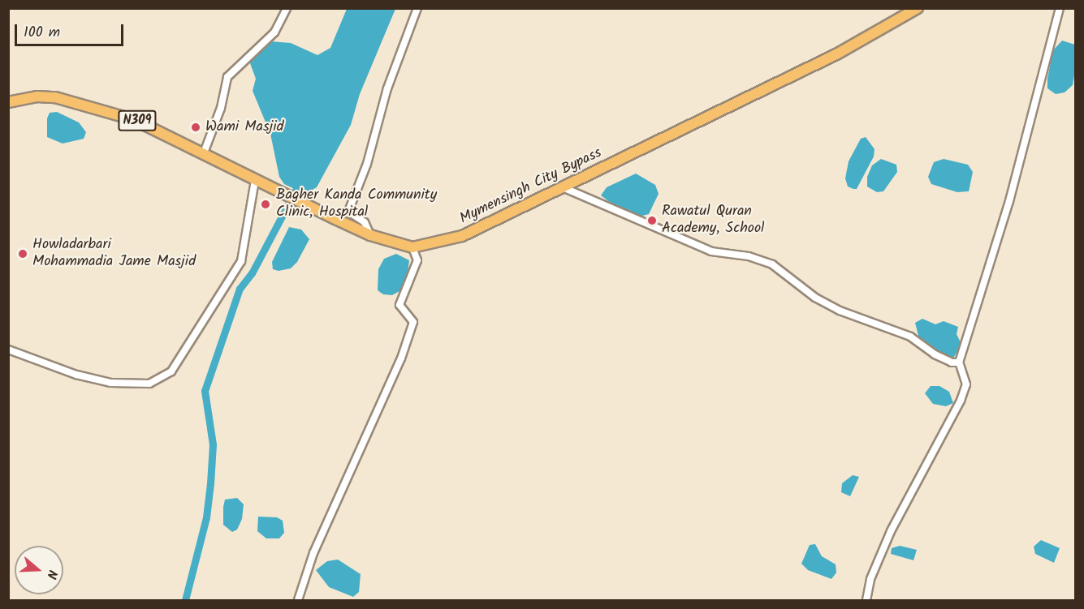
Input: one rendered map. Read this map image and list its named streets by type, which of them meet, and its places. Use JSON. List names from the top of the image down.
{
  "streets": {
    "highway": ["N309", "Mymensingh City Bypass"]
  },
  "places": [
    "Wami Masjid",
    "Bagher Kanda Community Clinic, Hospital",
    "Rawatul Quran Academy, School",
    "Howladarbari Mohammadia Jame Masjid"
  ],
  "scale_bar": "100 m",
  "north": "right"
}
